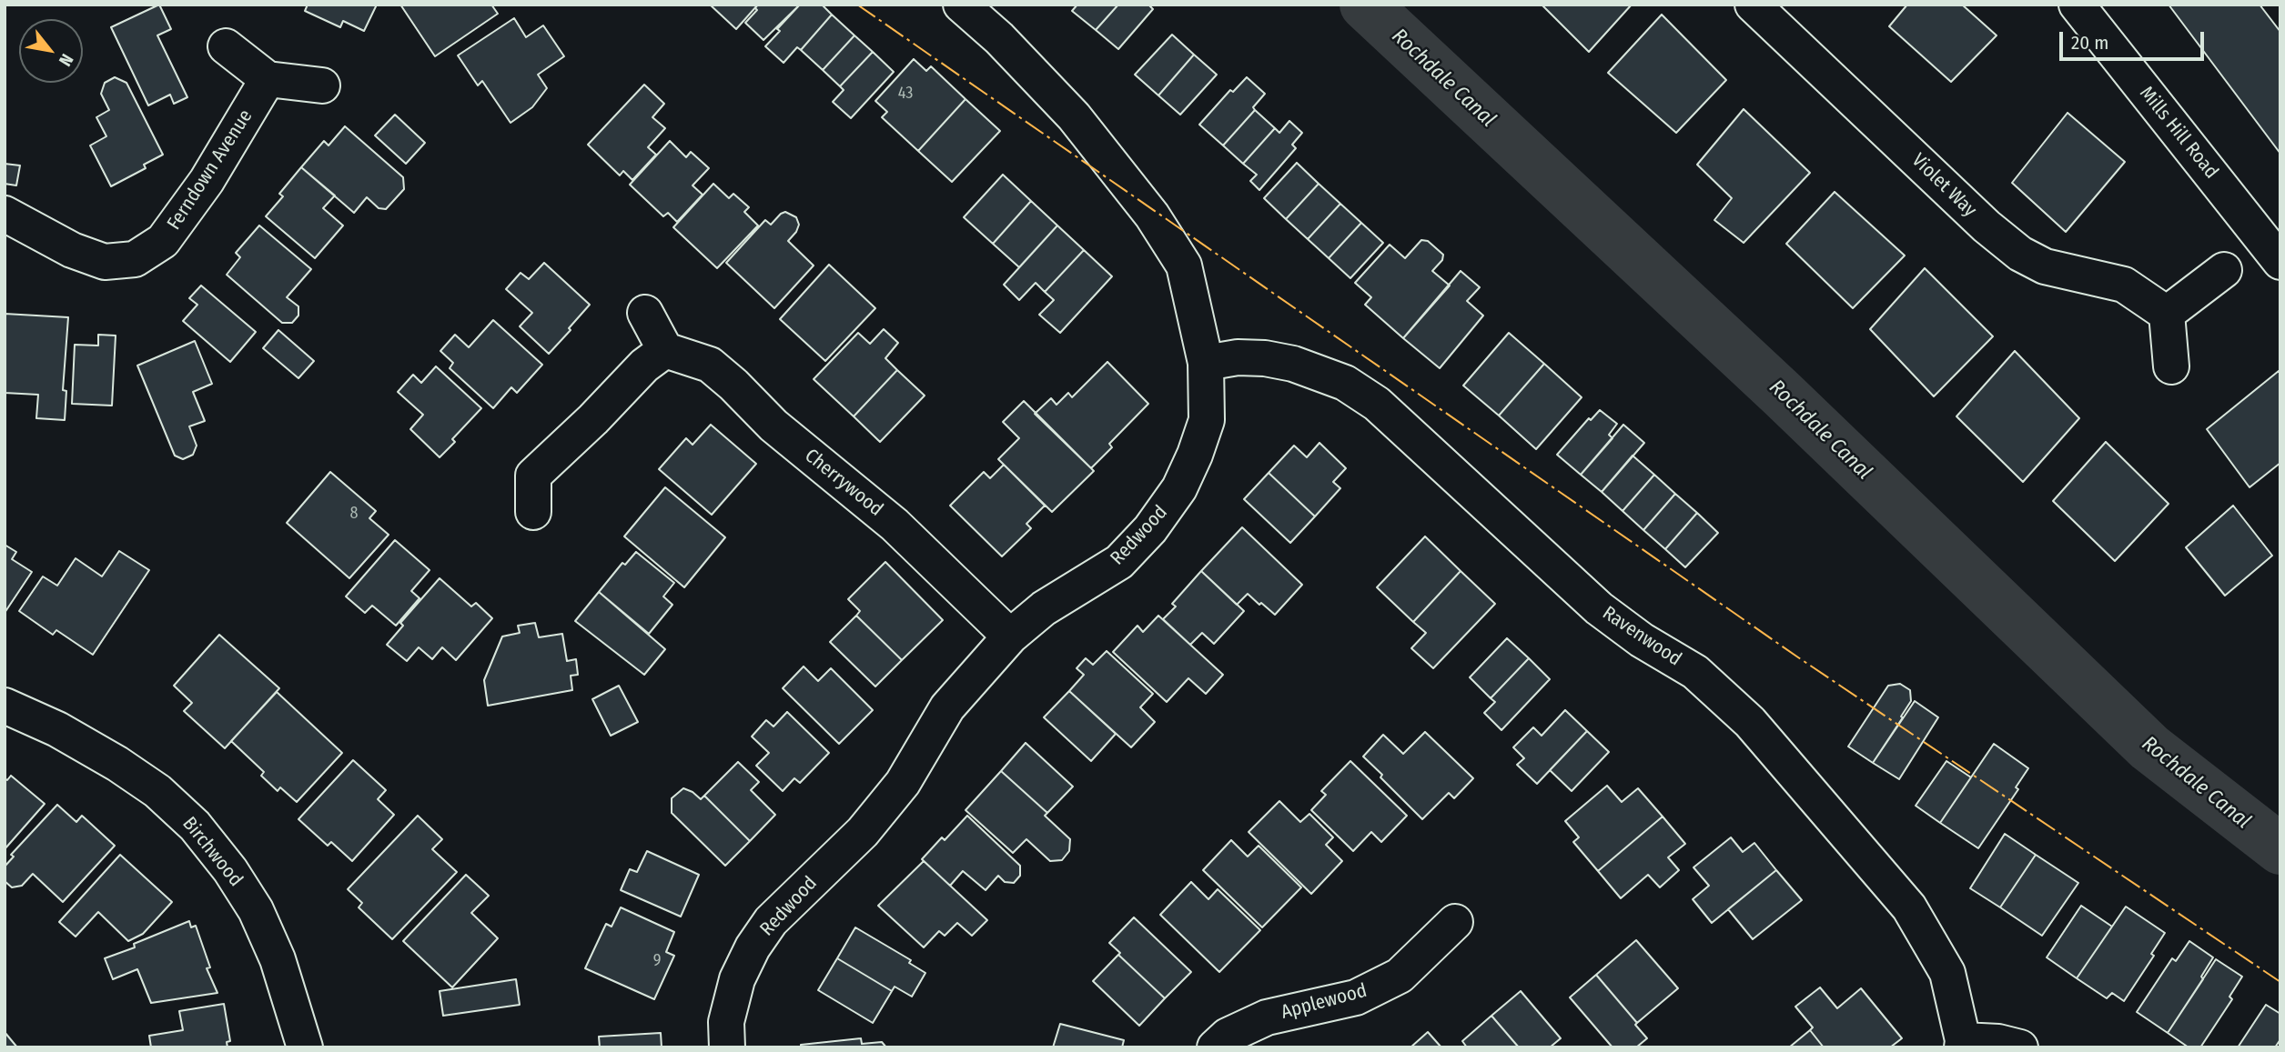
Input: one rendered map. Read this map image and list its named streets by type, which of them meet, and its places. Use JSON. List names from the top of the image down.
{
  "streets": {
    "street": [
      "Mills Hill Road",
      "Ferndown Avenue",
      "Violet Way",
      "Cherrywood",
      "Redwood",
      "Ravenwood",
      "Birchwood",
      "Applewood"
    ]
  },
  "crossings": [
    ["Cherrywood", "Redwood"],
    ["Redwood", "Ravenwood"]
  ],
  "water": ["Rochdale Canal"],
  "house_numbers": ["43", "8", "9"],
  "scale_bar": "20 m",
  "north": "bottom right"
}
